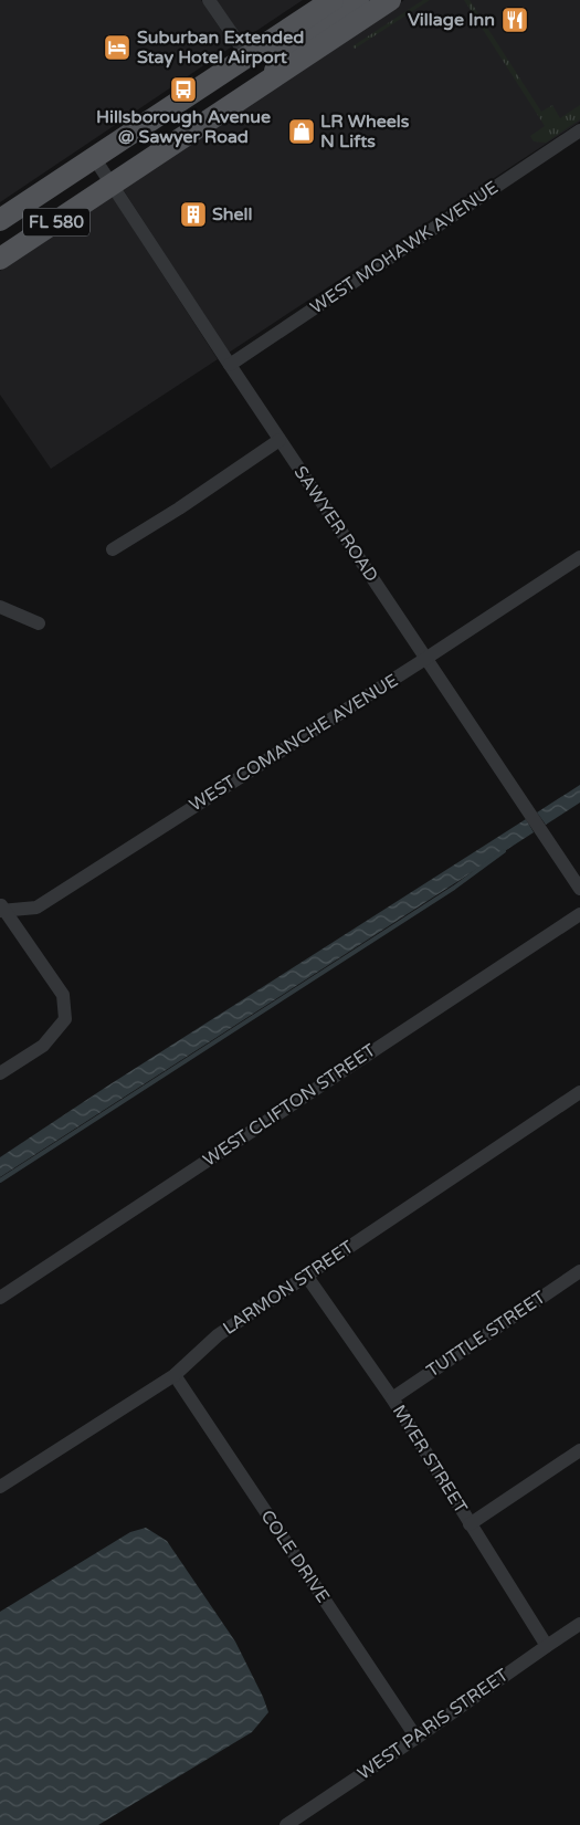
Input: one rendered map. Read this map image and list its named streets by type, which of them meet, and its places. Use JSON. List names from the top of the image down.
{
  "streets": {
    "main road": ["FL 580"],
    "street": [
      "WEST MOHAWK AVENUE",
      "SAWYER ROAD",
      "WEST COMANCHE AVENUE",
      "WEST CLIFTON STREET",
      "LARMON STREET",
      "TUTTLE STREET",
      "MYER STREET",
      "COLE DRIVE",
      "WEST PARIS STREET"
    ]
  },
  "crossings": [
    ["FL 580", "SAWYER ROAD"],
    ["WEST MOHAWK AVENUE", "SAWYER ROAD"],
    ["SAWYER ROAD", "WEST COMANCHE AVENUE"],
    ["LARMON STREET", "MYER STREET"],
    ["LARMON STREET", "COLE DRIVE"],
    ["TUTTLE STREET", "MYER STREET"],
    ["MYER STREET", "WEST PARIS STREET"],
    ["COLE DRIVE", "WEST PARIS STREET"]
  ],
  "places": {
    "restaurant": ["Village Inn"],
    "hotel": ["Suburban Extended Stay Hotel Airport"],
    "bus stop": ["Hillsborough Avenue @ Sawyer Road"],
    "shop": ["LR Wheels N Lifts"],
    "building": ["Shell"]
  }
}
